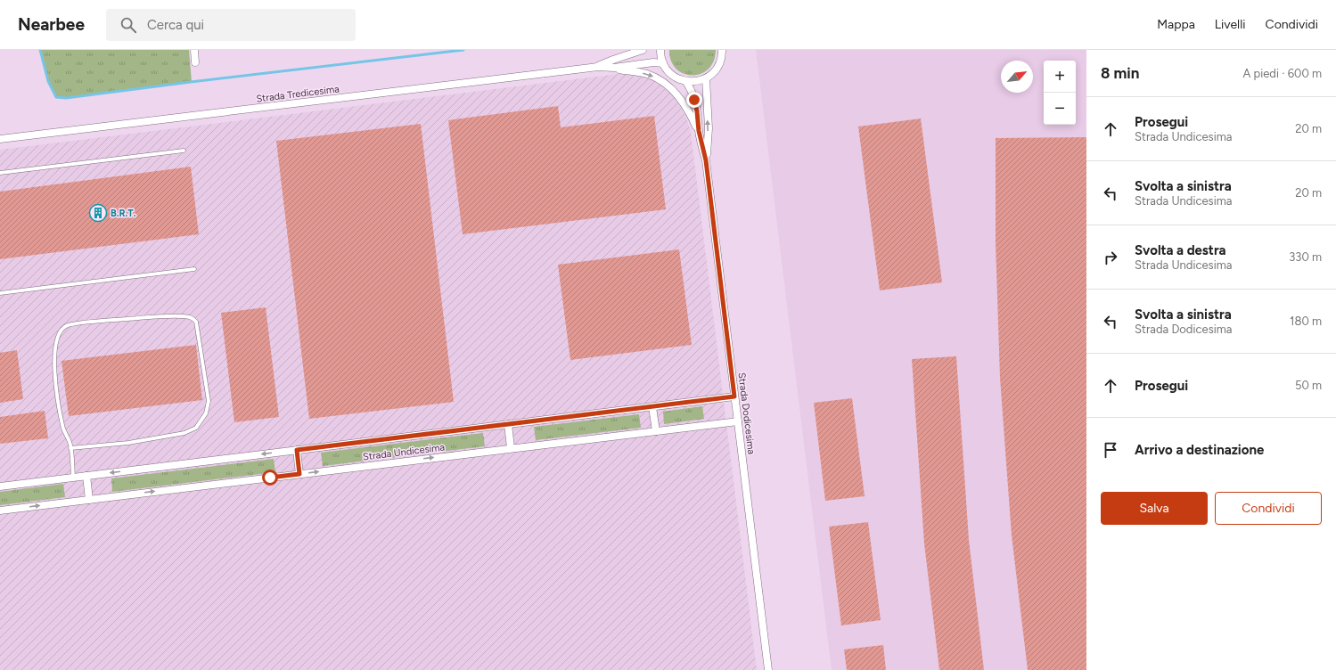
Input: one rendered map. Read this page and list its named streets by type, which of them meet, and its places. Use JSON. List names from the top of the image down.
{
  "streets": {
    "street": ["Strada Tredicesima", "Strada Dodicesima", "Strada Undicesima"]
  },
  "crossings": [
    ["Strada Dodicesima", "Strada Undicesima"]
  ],
  "places": {
    "building": ["B.R.T."]
  },
  "north": "top right",
  "page": {
    "header": "Nearbee",
    "search": "Cerca qui",
    "nav": ["Mappa", "Livelli", "Condividi"],
    "heading": ["8 min", "A piedi · 600 m"],
    "map_buttons": ["+", "−"],
    "list": [
      ["Prosegui", "Strada Undicesima", "20 m"],
      ["Svolta a sinistra", "Strada Undicesima", "20 m"],
      ["Svolta a destra", "Strada Undicesima", "330 m"],
      ["Svolta a sinistra", "Strada Dodicesima", "180 m"],
      ["Prosegui", "50 m"],
      "Arrivo a destinazione"
    ],
    "buttons": ["Salva", "Condividi"]
  }
}
